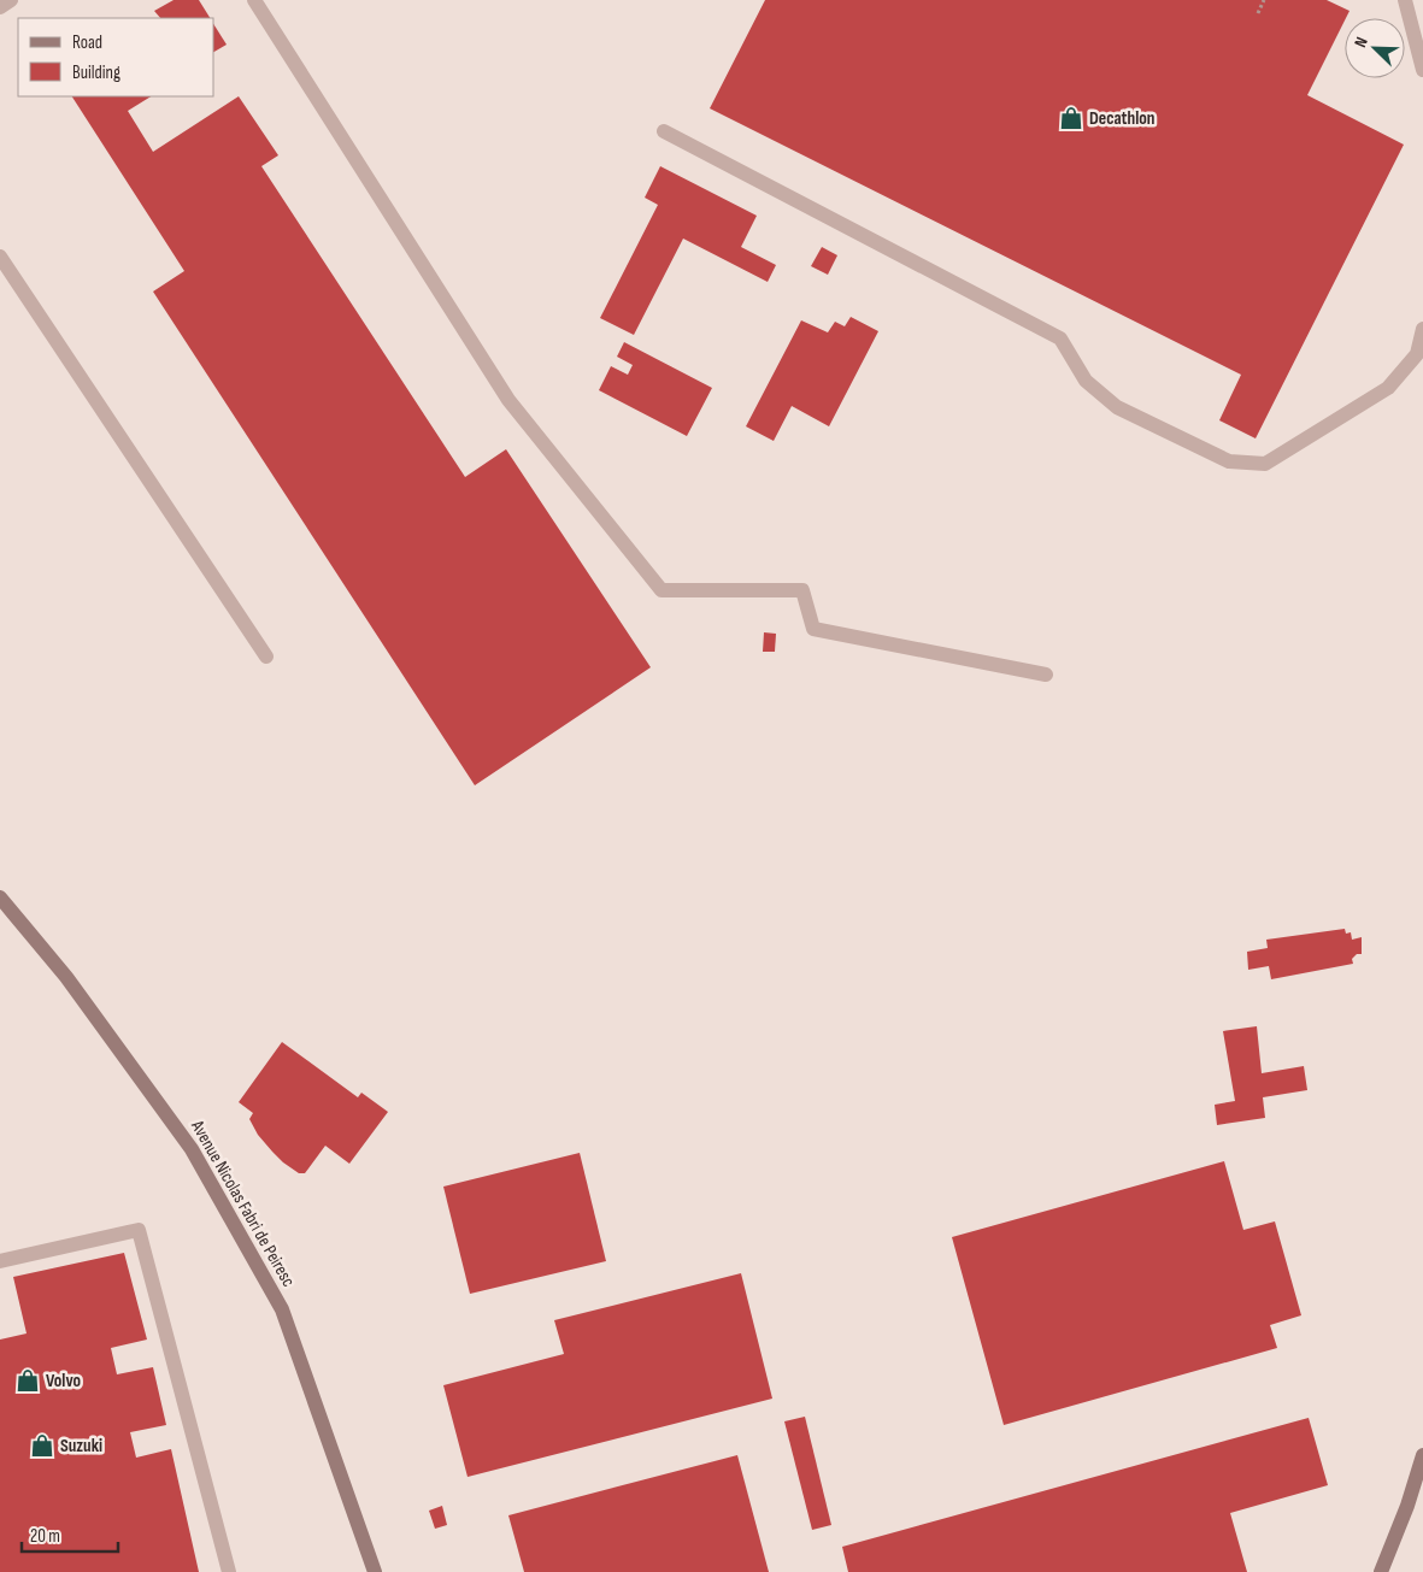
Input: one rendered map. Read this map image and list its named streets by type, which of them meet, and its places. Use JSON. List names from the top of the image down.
{
  "streets": {
    "street": ["Avenue Nicolas Fabri de Peiresc"]
  },
  "places": {
    "shop": ["Decathlon", "Volvo", "Suzuki"]
  },
  "legend": ["Road", "Building"],
  "scale_bar": "20 m",
  "north": "top left"
}
